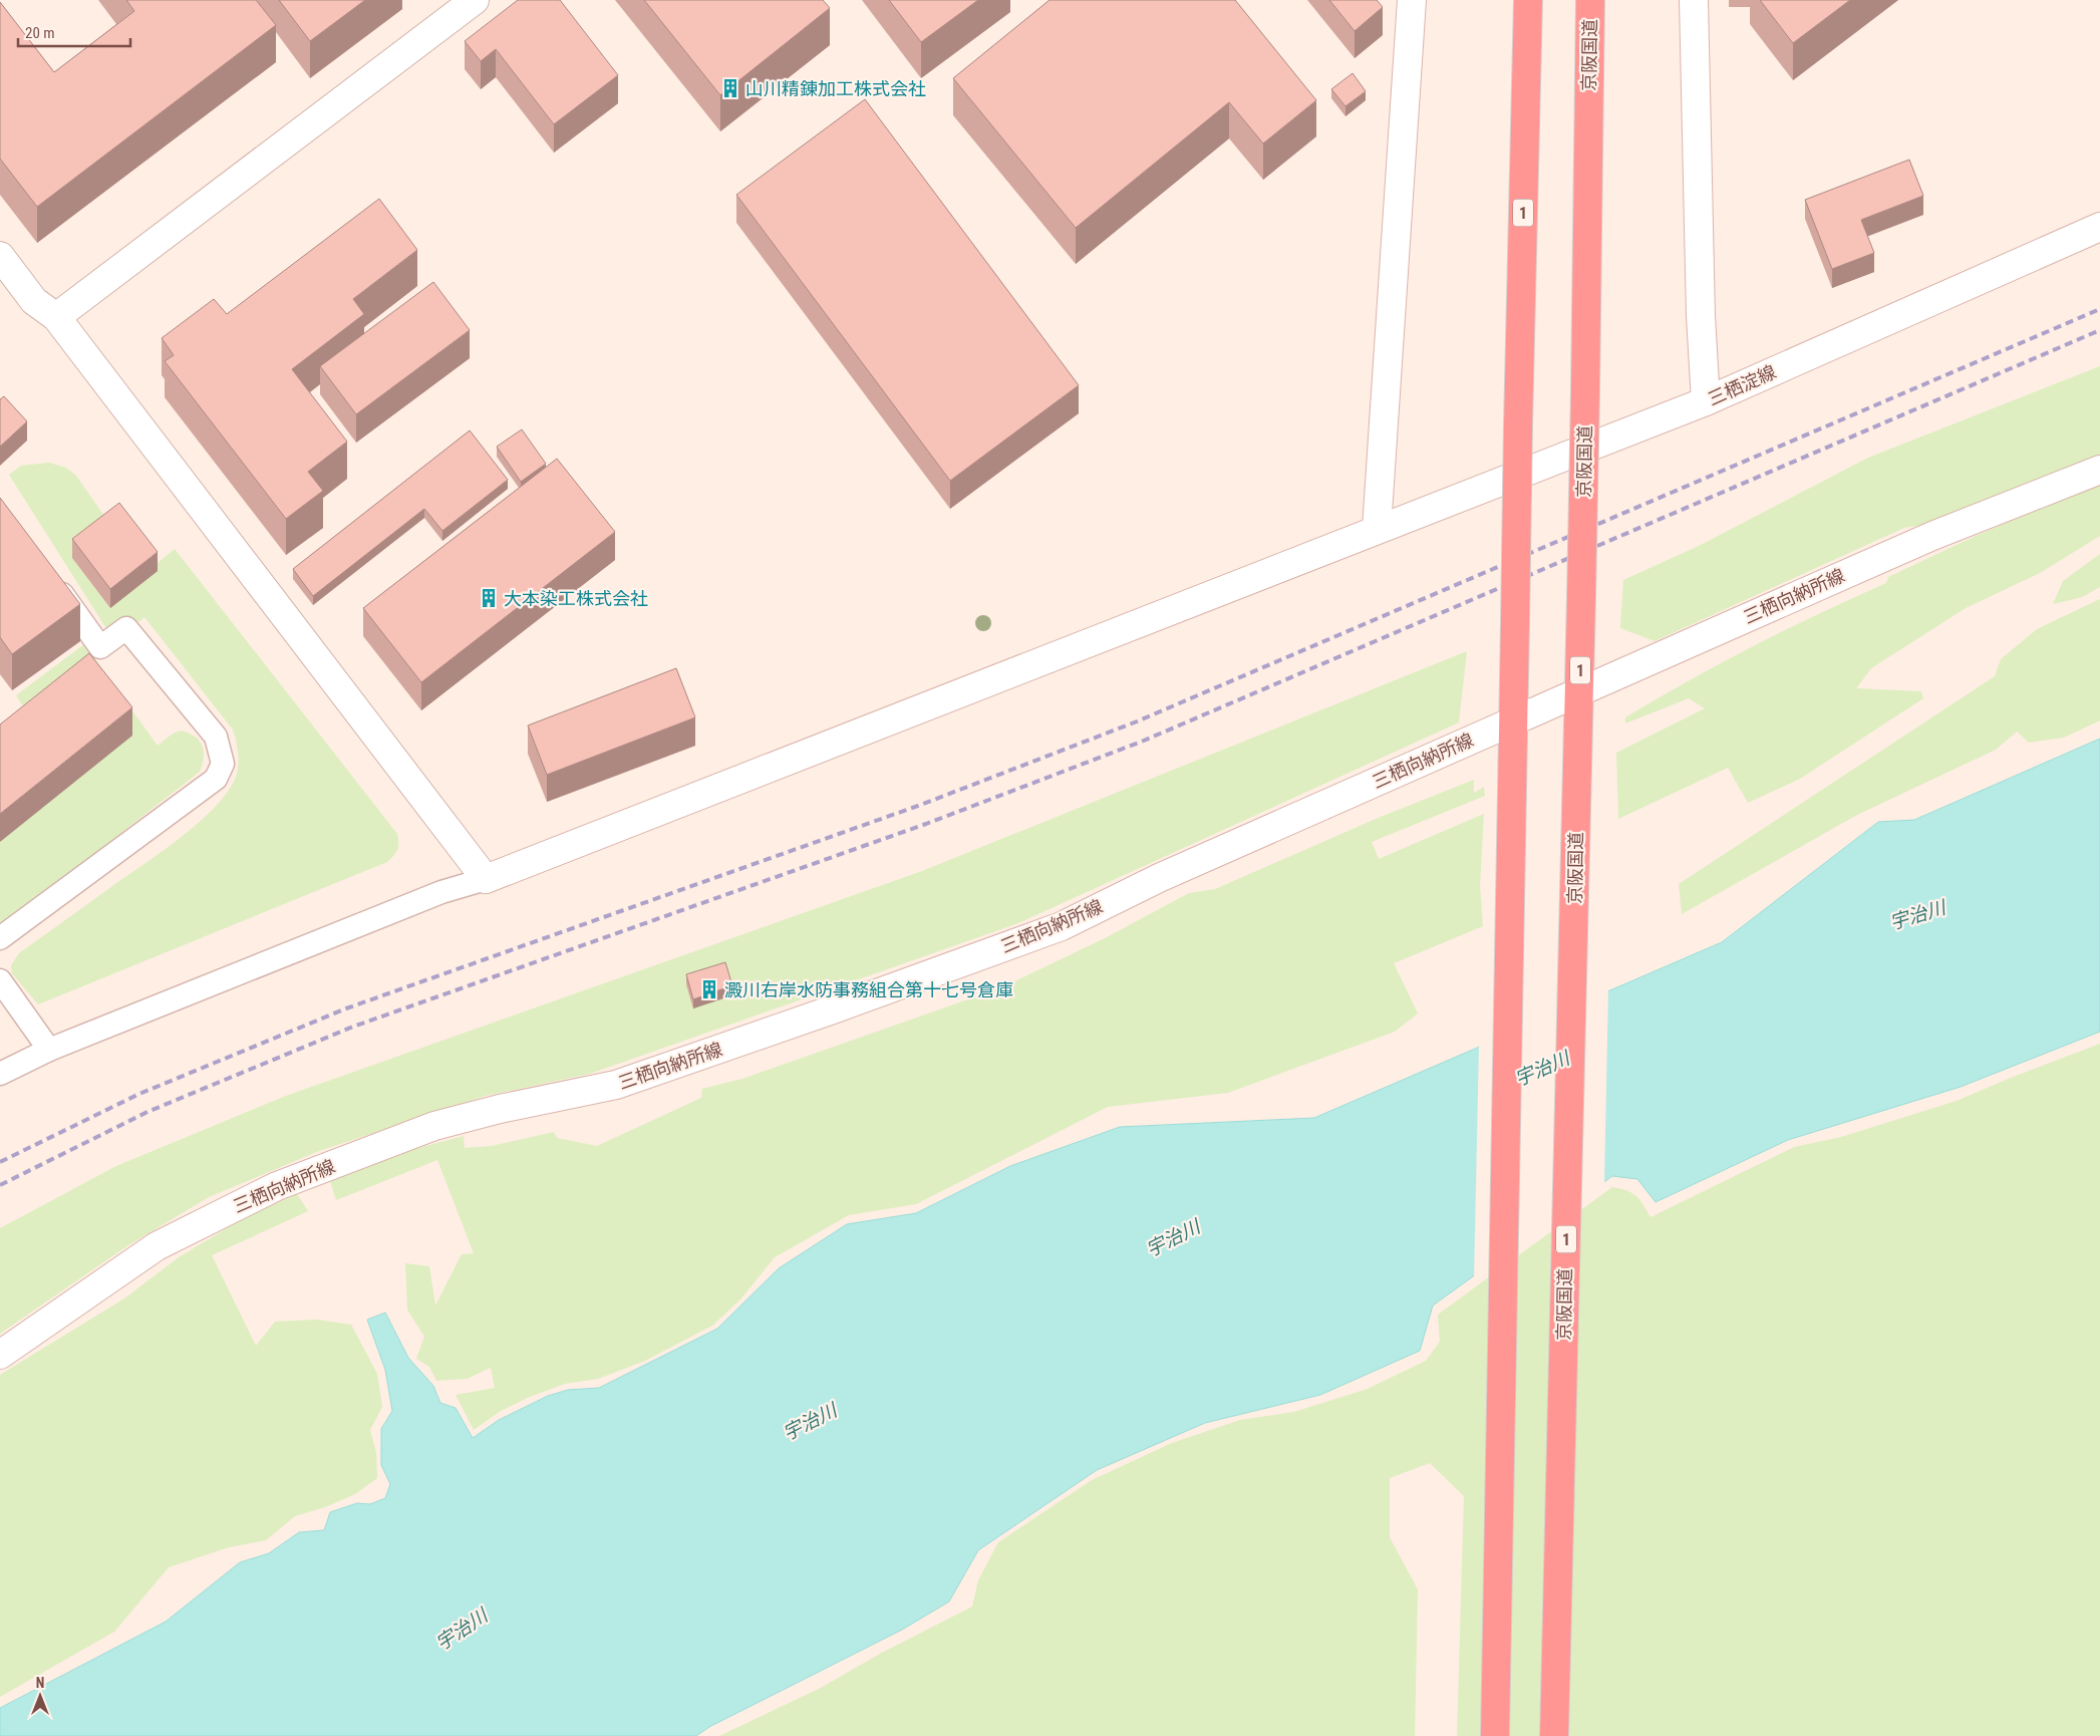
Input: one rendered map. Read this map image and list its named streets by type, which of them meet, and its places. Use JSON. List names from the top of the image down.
{
  "streets": {
    "highway": ["京阪国道", "1"],
    "street": ["三栖淀線", "三栖向納所線"]
  },
  "crossings": [
    ["京阪国道", "三栖向納所線"],
    ["1", "三栖向納所線"]
  ],
  "water": ["宇治川"],
  "places": {
    "building": ["山川精錬加工株式会社", "大本染工株式会社", "澱川右岸水防事務組合第十七号倉庫"]
  },
  "scale_bar": "20 m",
  "north": "top"
}
